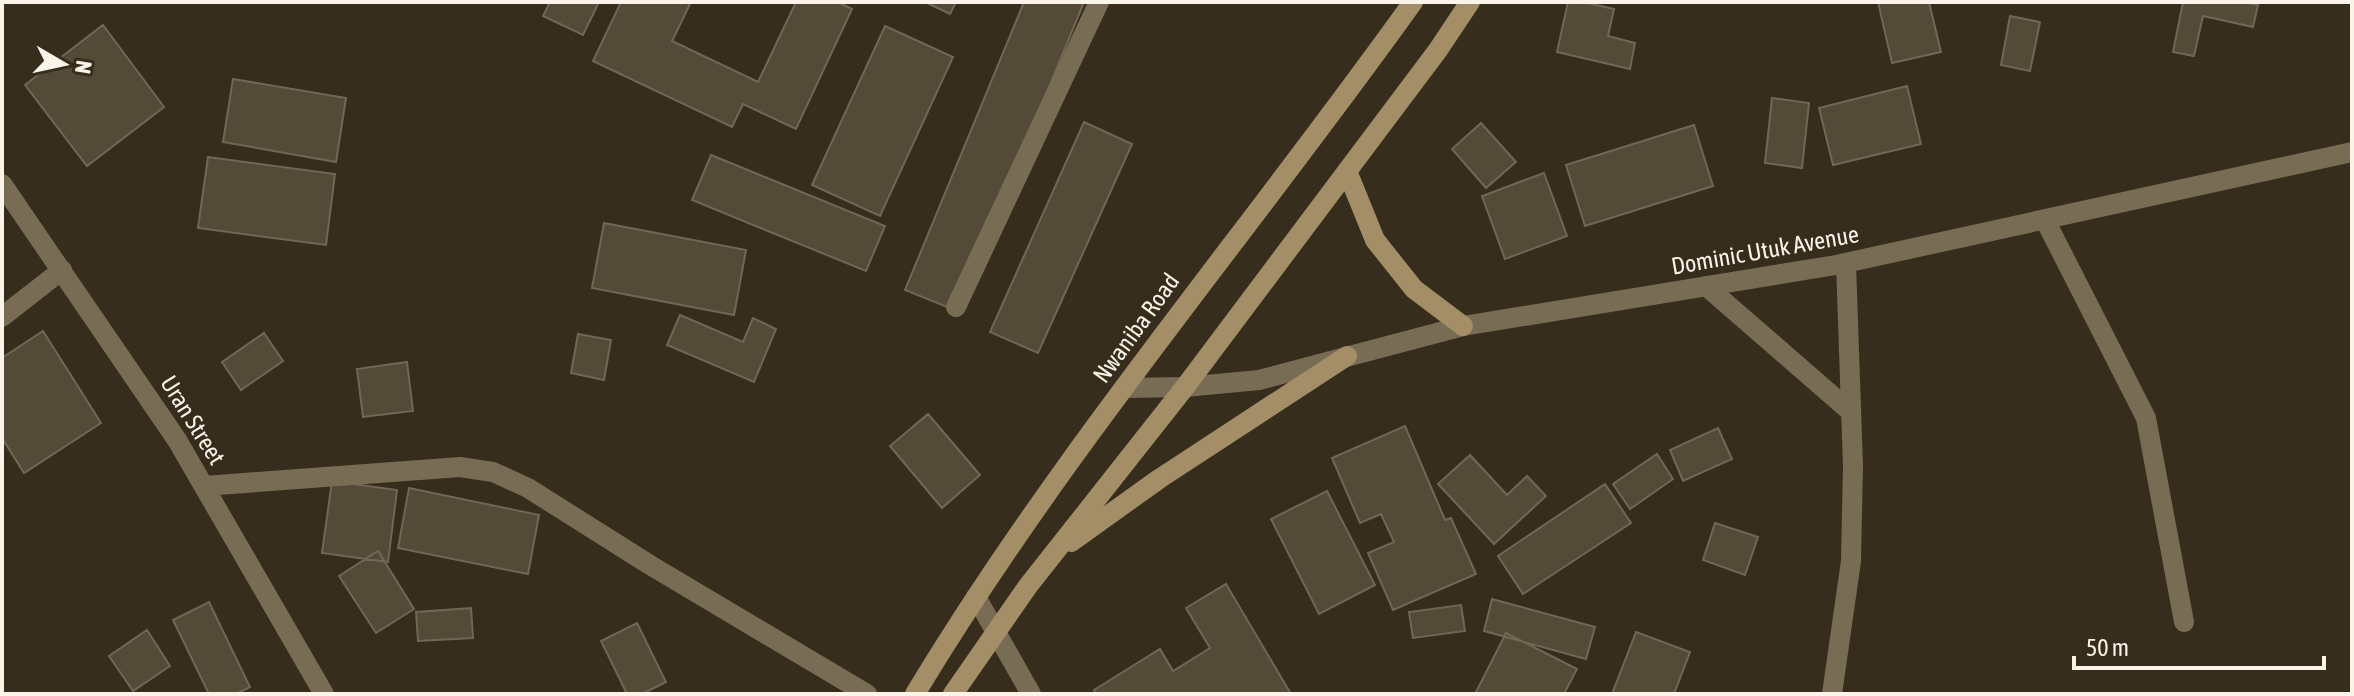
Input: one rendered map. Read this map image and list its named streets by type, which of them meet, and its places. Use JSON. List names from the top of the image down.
{
  "streets": {
    "main road": ["Nwaniba Road"],
    "street": ["Dominic Utuk Avenue", "Uran Street"]
  },
  "crossings": [
    ["Dominic Utuk Avenue", "Nwaniba Road"]
  ],
  "scale_bar": "50 m",
  "north": "right"
}
